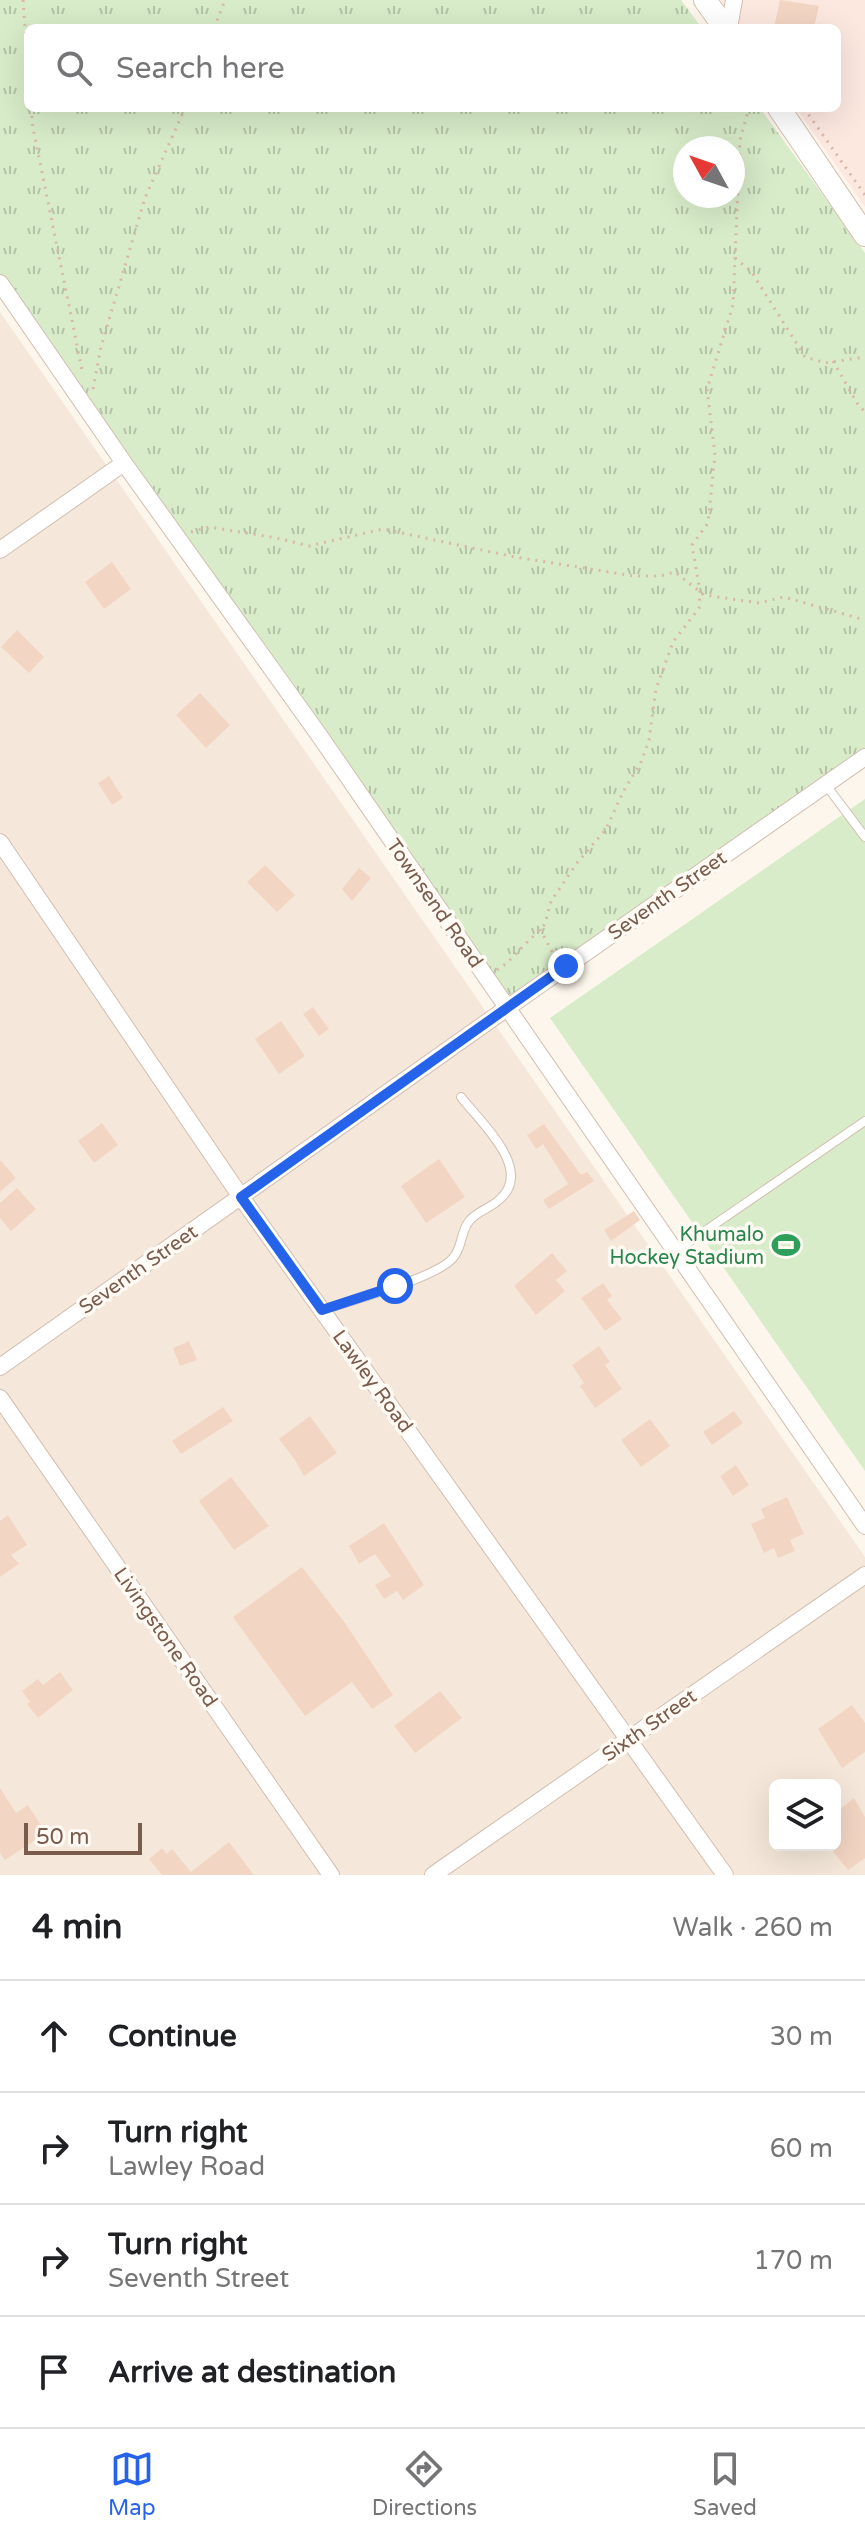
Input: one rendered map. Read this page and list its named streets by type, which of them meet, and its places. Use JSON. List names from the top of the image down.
{
  "streets": {
    "street": [
      "Seventh Street",
      "Townsend Road",
      "Lawley Road",
      "Livingstone Road",
      "Sixth Street"
    ]
  },
  "crossings": [
    ["Seventh Street", "Townsend Road"],
    ["Seventh Street", "Lawley Road"],
    ["Lawley Road", "Sixth Street"]
  ],
  "places": {
    "sports": ["Khumalo Hockey Stadium"]
  },
  "scale_bar": "50 m",
  "north": "top left",
  "page": {
    "search": "Search here",
    "scale": "50 m",
    "heading": ["4 min", "Walk · 260 m"],
    "list": [
      ["Continue", "30 m"],
      ["Turn right", "Lawley Road", "60 m"],
      ["Turn right", "Seventh Street", "170 m"],
      "Arrive at destination"
    ],
    "nav": ["Map", "Directions", "Saved"]
  }
}
